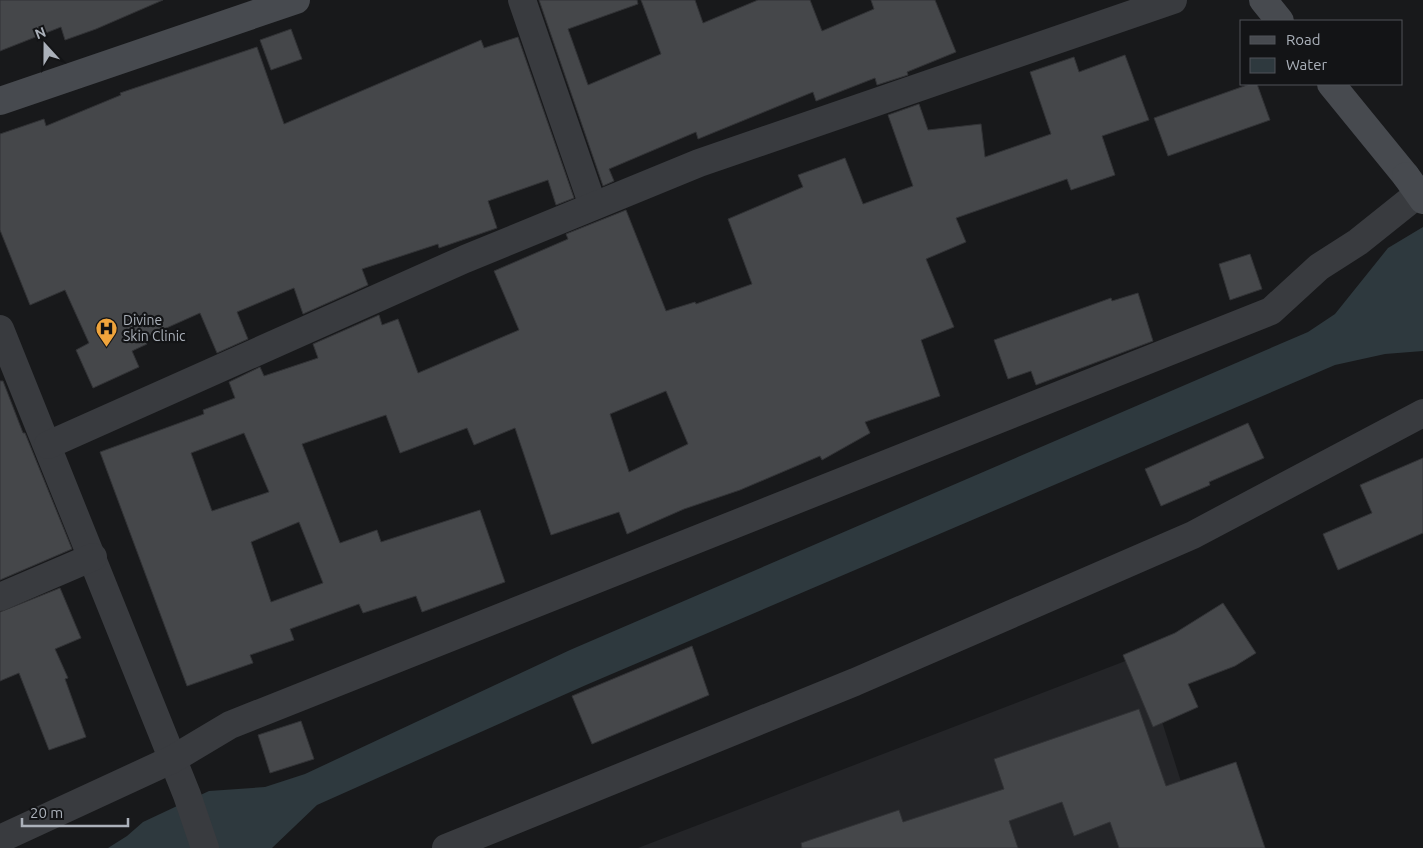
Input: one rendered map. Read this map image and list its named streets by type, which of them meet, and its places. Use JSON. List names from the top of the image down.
{
  "places": {
    "hospital": ["Divine Skin Clinic"]
  },
  "legend": ["Road", "Water"],
  "scale_bar": "20 m",
  "north": "top"
}
